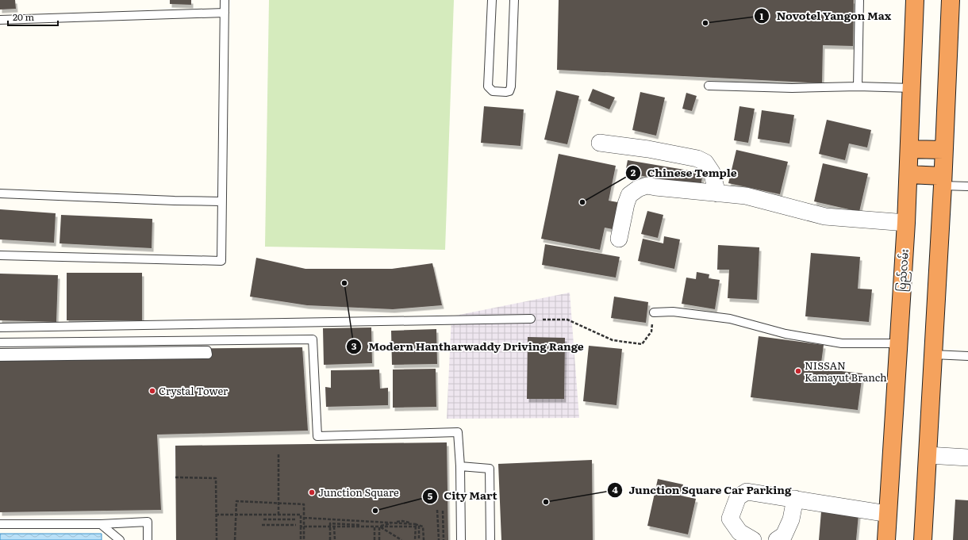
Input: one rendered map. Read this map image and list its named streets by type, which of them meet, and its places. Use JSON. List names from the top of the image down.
{
  "streets": {
    "highway": ["ပြည်လမ်း"]
  },
  "places": [
    "Novotel Yangon Max",
    "Chinese Temple",
    "Modern Hantharwaddy Driving Range",
    "NISSAN Kamayut Branch",
    "Crystal Tower",
    "Junction Square",
    "Junction Square Car Parking",
    "City Mart"
  ],
  "scale_bar": "20 m"
}
